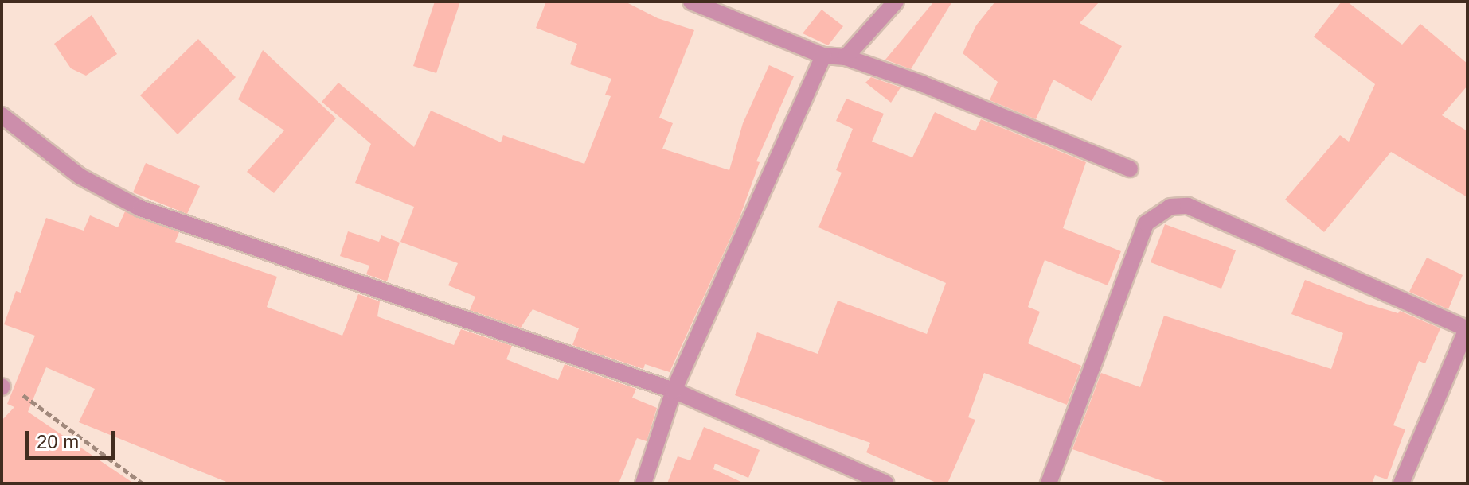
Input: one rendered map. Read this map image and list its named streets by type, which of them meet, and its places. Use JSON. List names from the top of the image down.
{
  "scale_bar": "20 m"
}
